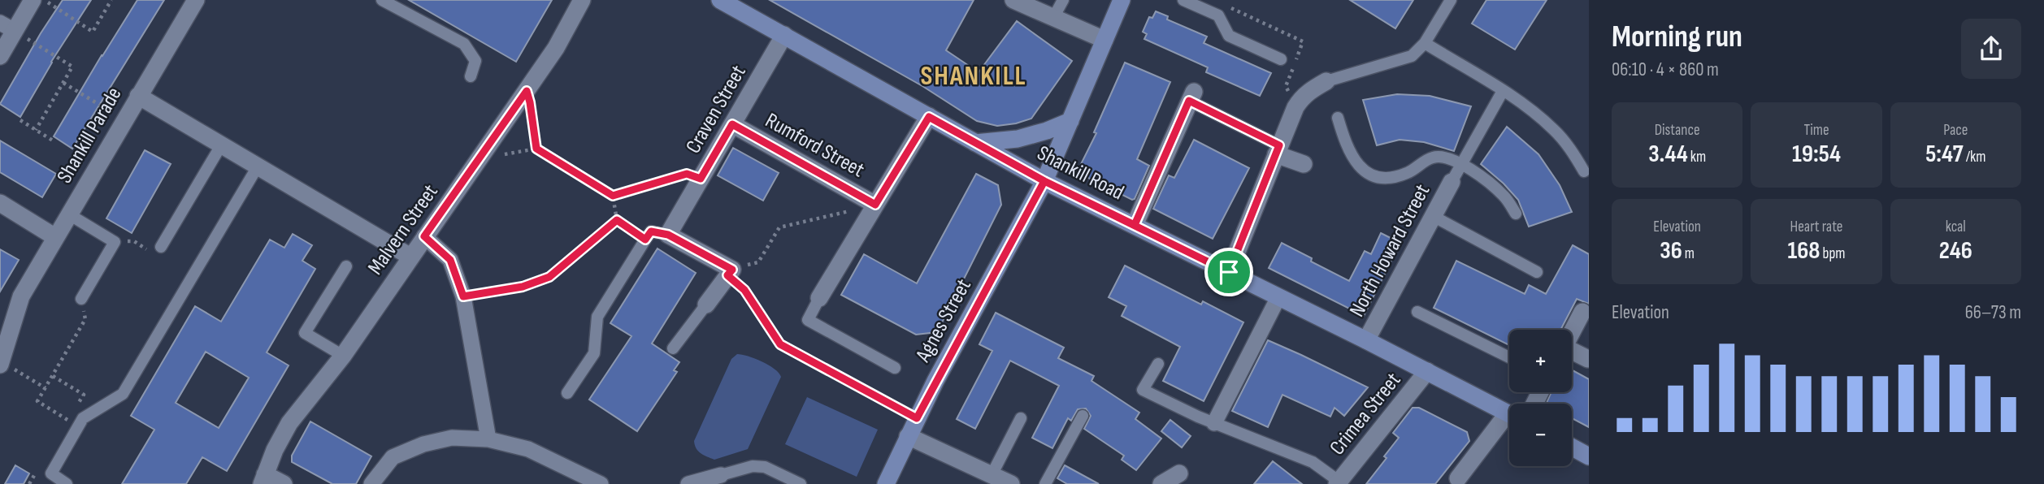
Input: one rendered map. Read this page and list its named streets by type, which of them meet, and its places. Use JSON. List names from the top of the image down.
{
  "streets": {
    "main road": ["Shankill Road", "Agnes Street"],
    "street": [
      "Craven Street",
      "Shankill Parade",
      "Rumford Street",
      "Malvern Street",
      "North Howard Street",
      "Crimea Street"
    ]
  },
  "crossings": [
    ["Craven Street", "Rumford Street"],
    ["Craven Street", "Shankill Road"],
    ["Shankill Road", "North Howard Street"],
    ["Shankill Road", "Agnes Street"],
    ["Shankill Road", "Crimea Street"]
  ],
  "districts": ["SHANKILL"],
  "page": {
    "heading": ["Morning run", "06:10 · 4 × 860 m"],
    "stats": [
      ["Distance", "3.44 km"],
      ["Time", "19:54"],
      ["Pace", "5:47 /km"],
      ["Elevation", "36 m"],
      ["Heart rate", "168 bpm"],
      ["kcal", "246"]
    ],
    "chart": ["Elevation", "66–73 m"],
    "map_buttons": ["+", "−"]
  }
}
